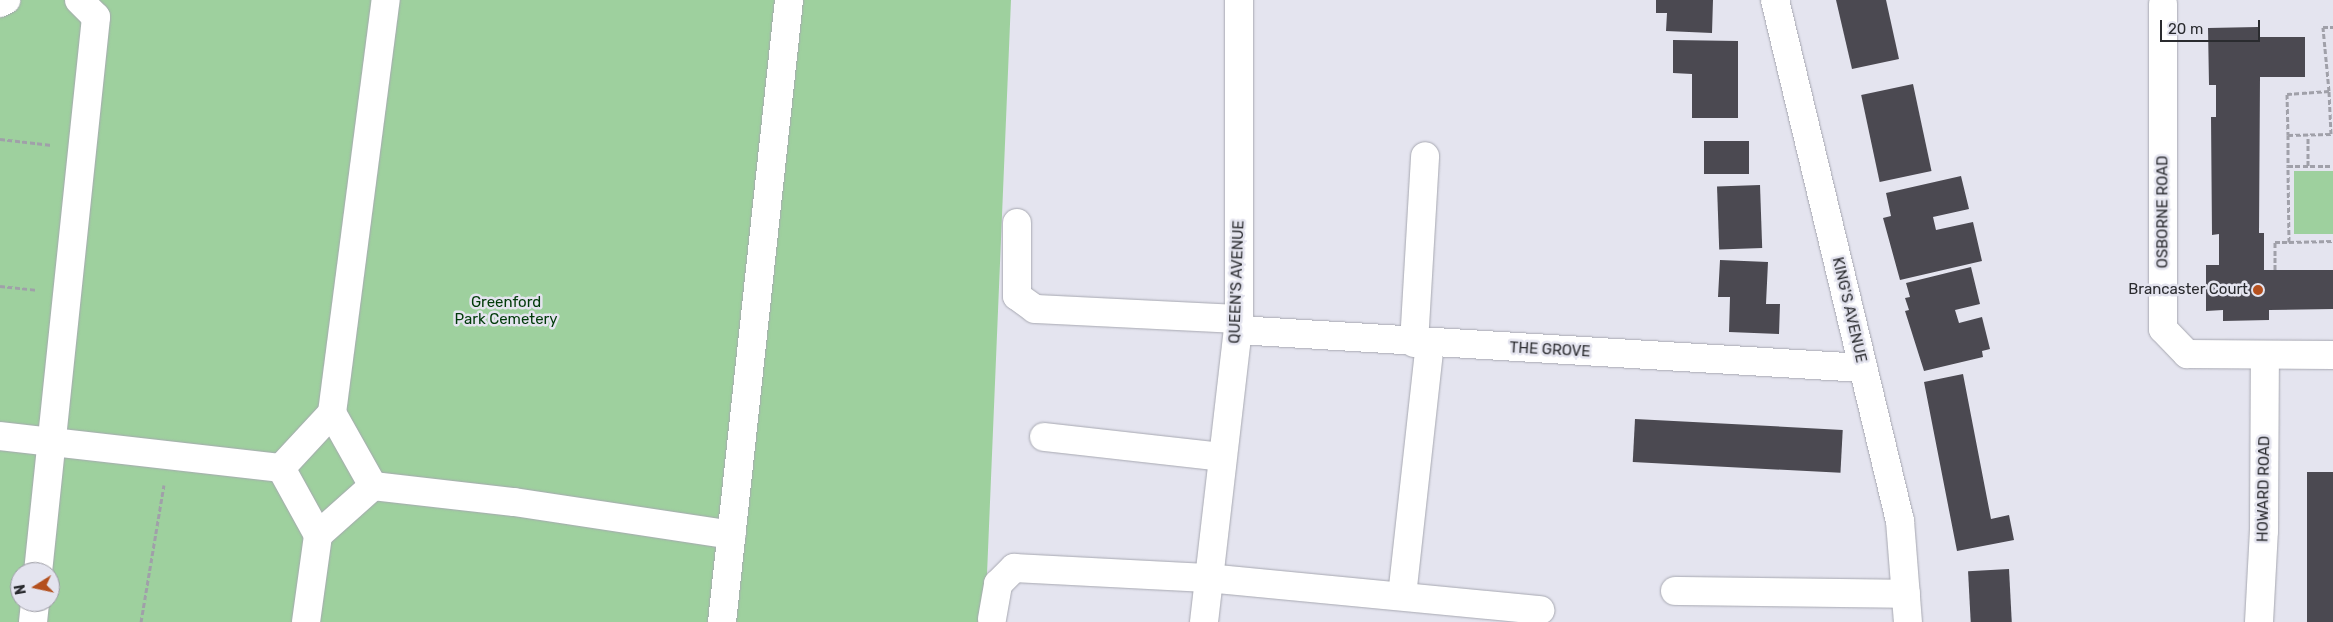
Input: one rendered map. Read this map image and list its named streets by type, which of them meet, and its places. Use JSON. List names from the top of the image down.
{
  "streets": {
    "street": [
      "OSBORNE ROAD",
      "QUEEN'S AVENUE",
      "KING'S AVENUE",
      "THE GROVE",
      "HOWARD ROAD"
    ]
  },
  "crossings": [
    ["OSBORNE ROAD", "HOWARD ROAD"],
    ["QUEEN'S AVENUE", "THE GROVE"],
    ["KING'S AVENUE", "THE GROVE"]
  ],
  "parks": ["Greenford Park Cemetery"],
  "places": ["Brancaster Court"],
  "scale_bar": "20 m",
  "north": "left"
}
